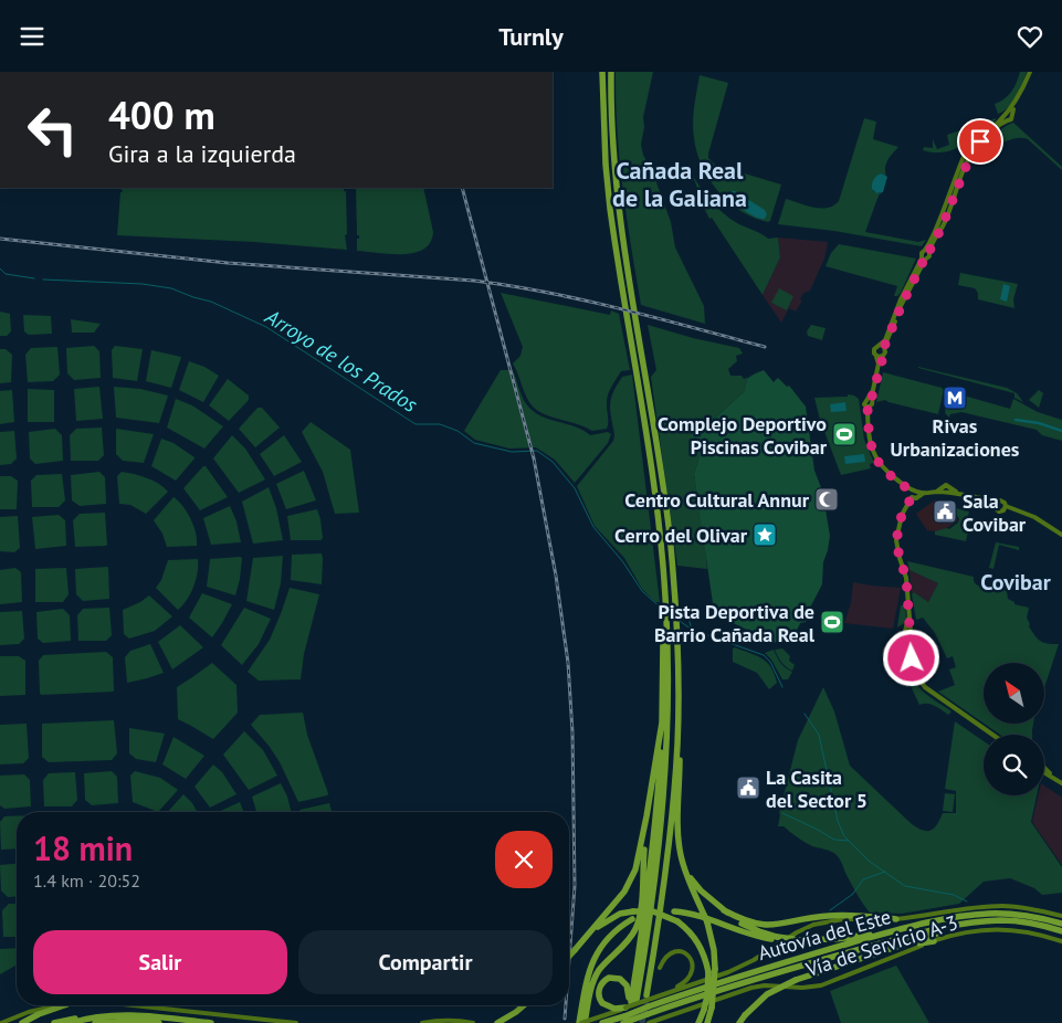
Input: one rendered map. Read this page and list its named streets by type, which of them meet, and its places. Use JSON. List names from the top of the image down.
{
  "streets": {
    "highway": ["Autovía del Este"],
    "main road": ["Vía de Servicio A-3"]
  },
  "crossings": [
    ["Autovía del Este", "Vía de Servicio A-3"]
  ],
  "districts": ["Cañada Real de la Galiana", "Covibar"],
  "water": ["Arroyo de los Prados"],
  "places": {
    "metro station": ["Rivas Urbanizaciones"],
    "sports": ["Complejo Deportivo Piscinas Covibar", "Pista Deportiva de Barrio Cañada Real"],
    "mosque": ["Centro Cultural Annur"],
    "public building": ["Sala Covibar", "La Casita del Sector 5"],
    "place": ["Cerro del Olivar"]
  },
  "north": "top left",
  "page": {
    "header": "Turnly",
    "turn": ["400 m", "Gira a la izquierda"],
    "heading": ["18 min", "1.4 km · 20:52"],
    "buttons": ["Salir", "Compartir"]
  }
}
